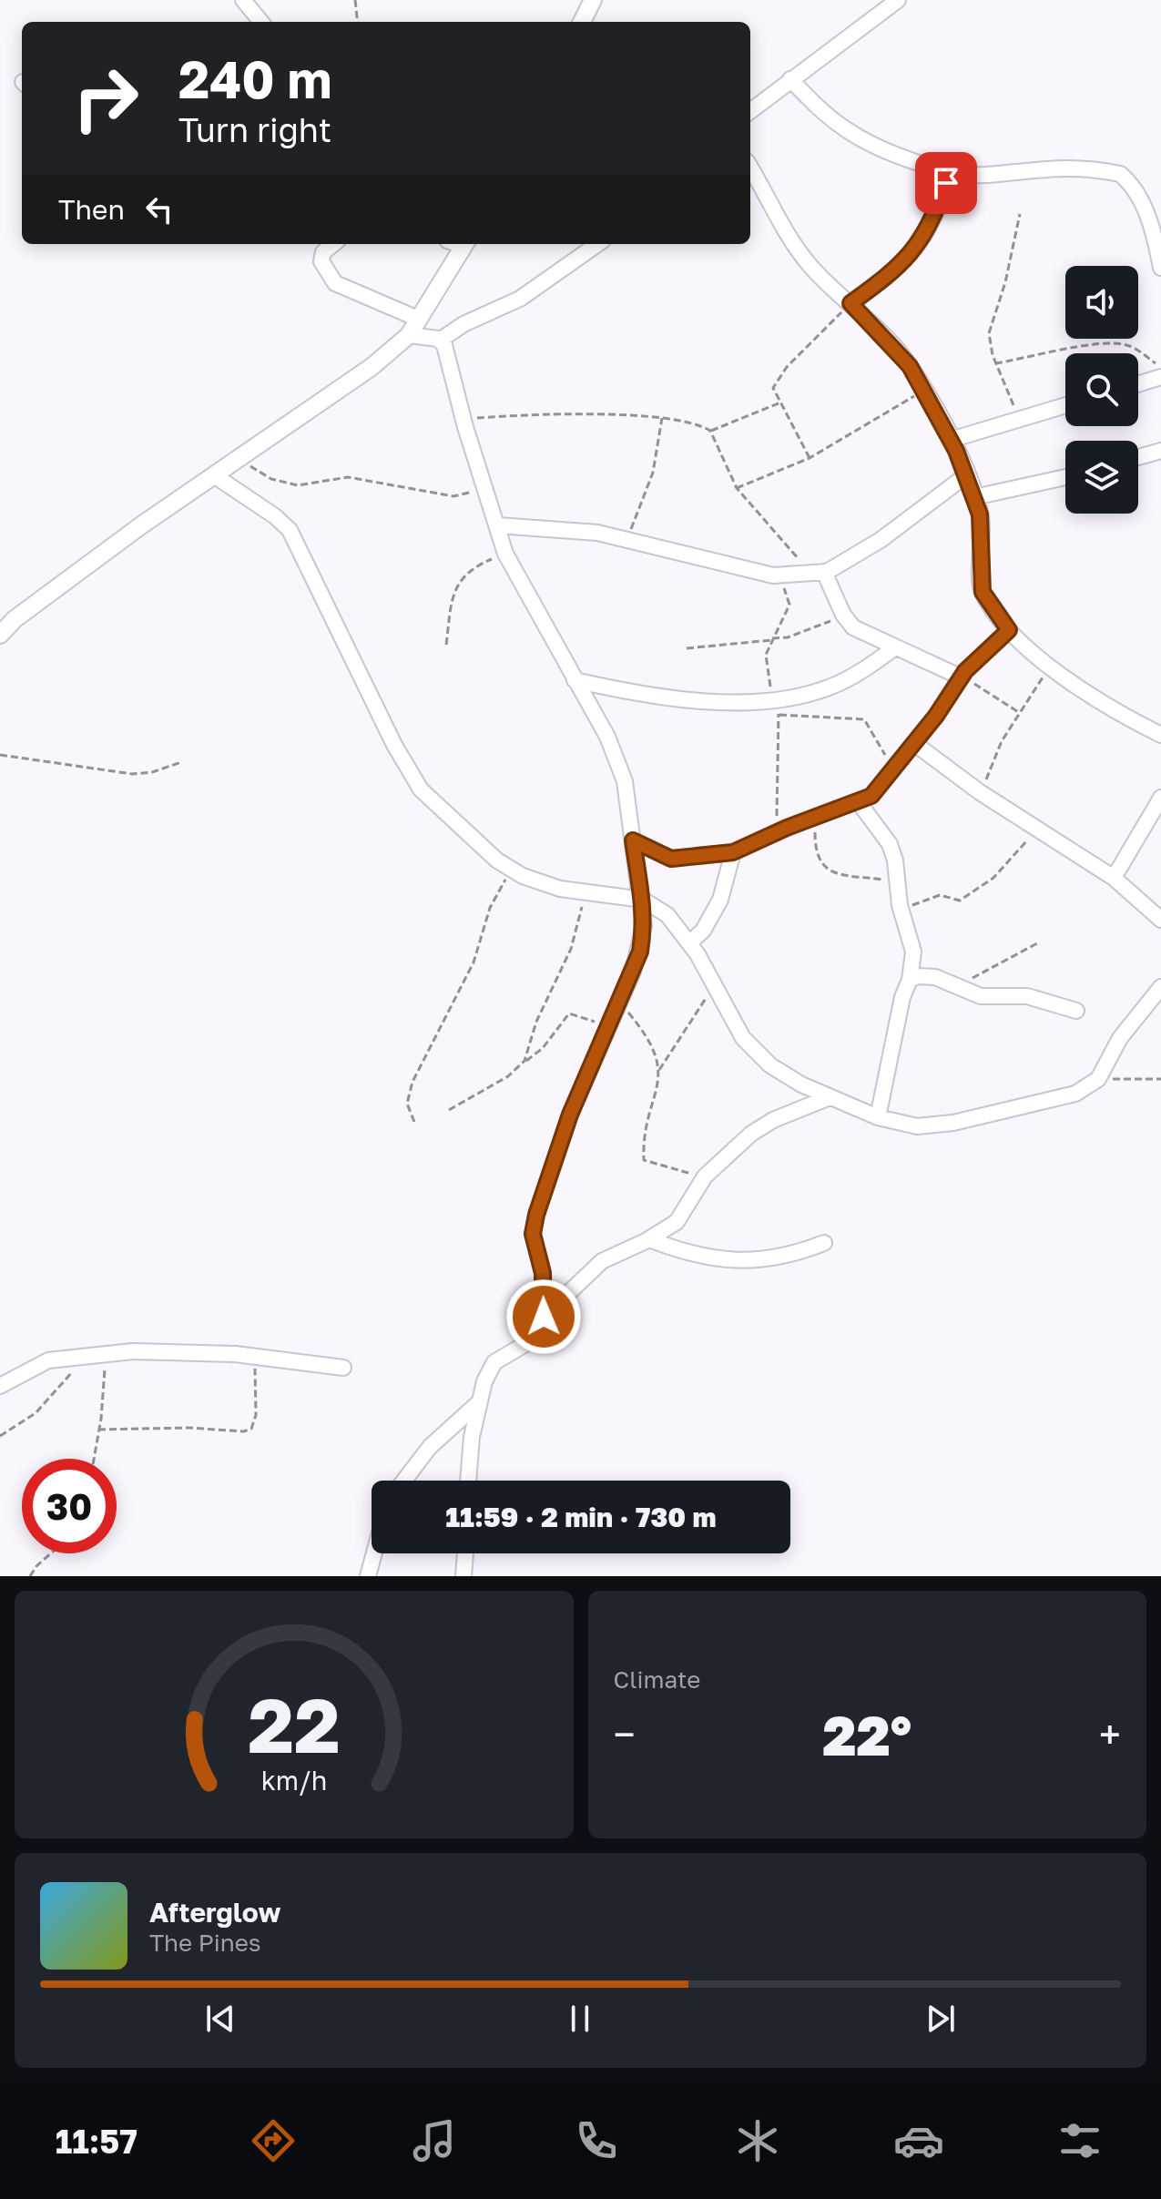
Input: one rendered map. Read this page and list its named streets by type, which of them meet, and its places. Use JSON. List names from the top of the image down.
{
  "page": {
    "turn": ["240 m", "Turn right"],
    "then": "Then",
    "limit": "30",
    "trip": "11:59 · 2 min · 730 m",
    "tile": "Climate",
    "heat": ["−", "22°", "+"],
    "song": ["Afterglow", "The Pines"],
    "tabs": "11:57",
    "gauge": ["22", "km/h"]
  }
}
